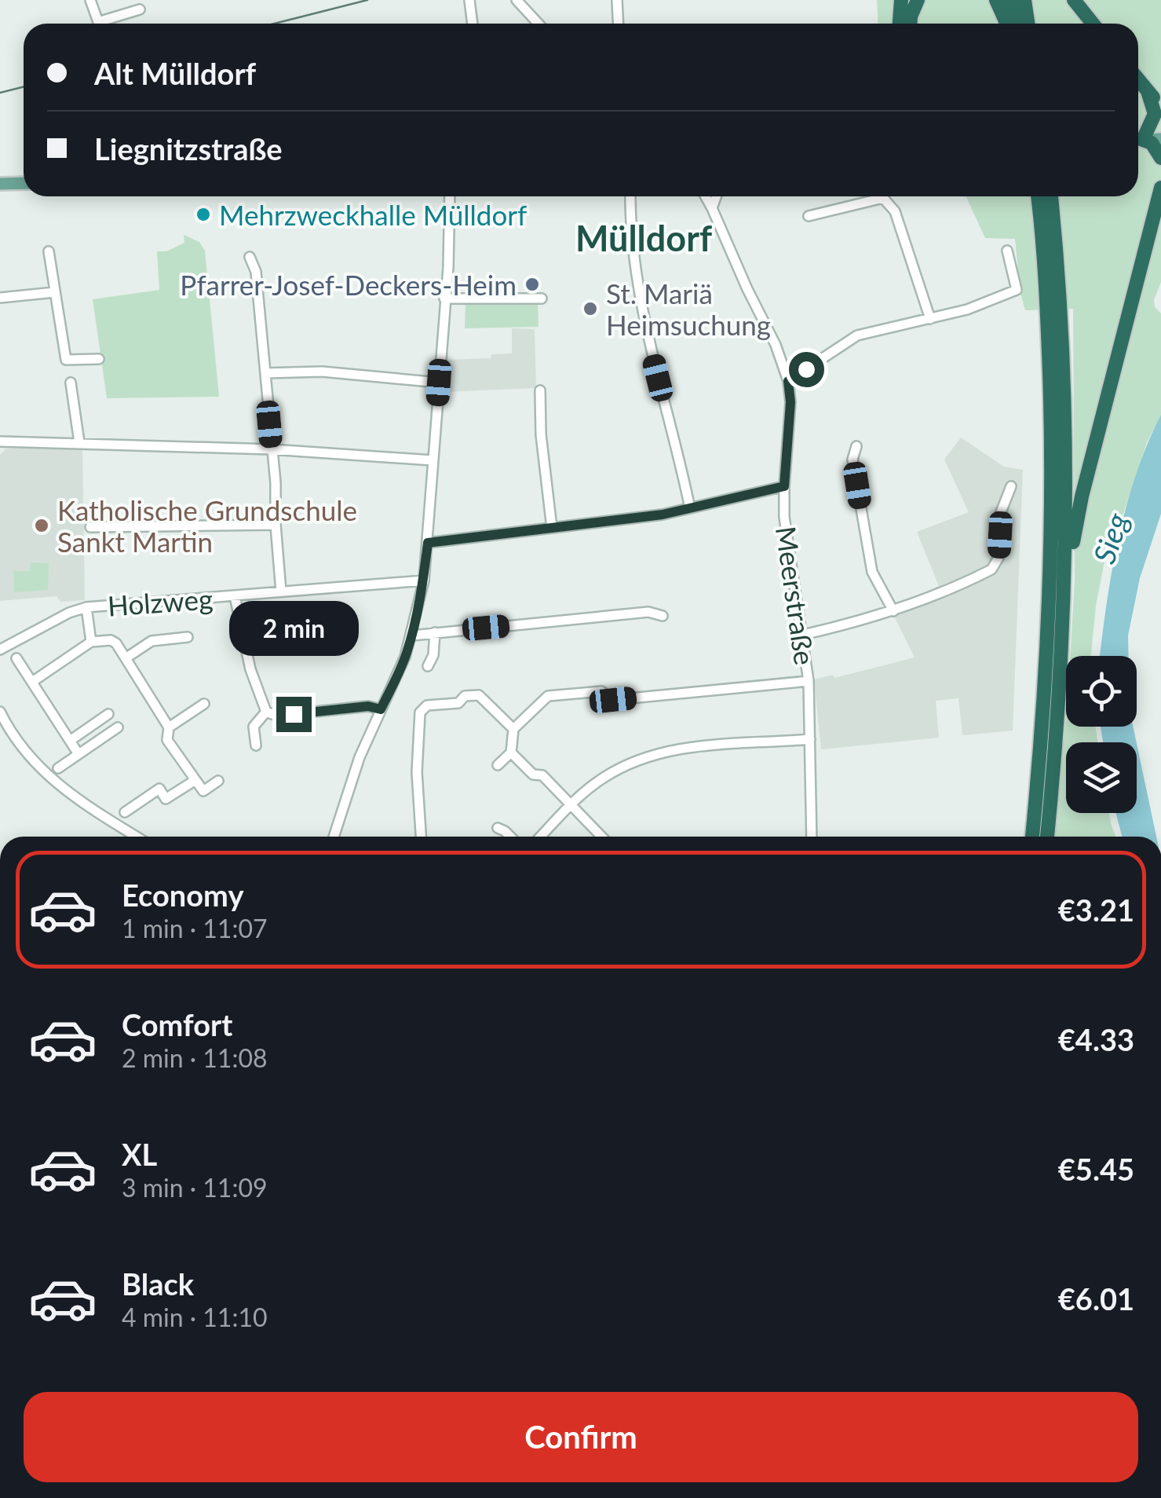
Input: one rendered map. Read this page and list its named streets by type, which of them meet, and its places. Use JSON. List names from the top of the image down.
{
  "streets": {
    "street": ["Meerstraße", "Holzweg"]
  },
  "districts": ["Mülldorf"],
  "water": ["Sieg"],
  "places": [
    "Mehrzweckhalle Mülldorf",
    "Pfarrer-Josef-Deckers-Heim",
    "St. Mariä Heimsuchung",
    "Katholische Grundschule Sankt Martin"
  ],
  "page": {
    "banner": ["Alt Mülldorf", "Liegnitzstraße"],
    "bubble": "2 min",
    "list": [
      {
        "name": "Economy",
        "note": "1 min · 11:07",
        "value": "€3.21"
      },
      {
        "name": "Comfort",
        "note": "2 min · 11:08",
        "value": "€4.33"
      },
      {
        "name": "XL",
        "note": "3 min · 11:09",
        "value": "€5.45"
      },
      {
        "name": "Black",
        "note": "4 min · 11:10",
        "value": "€6.01"
      }
    ],
    "buttons": "Confirm"
  }
}
